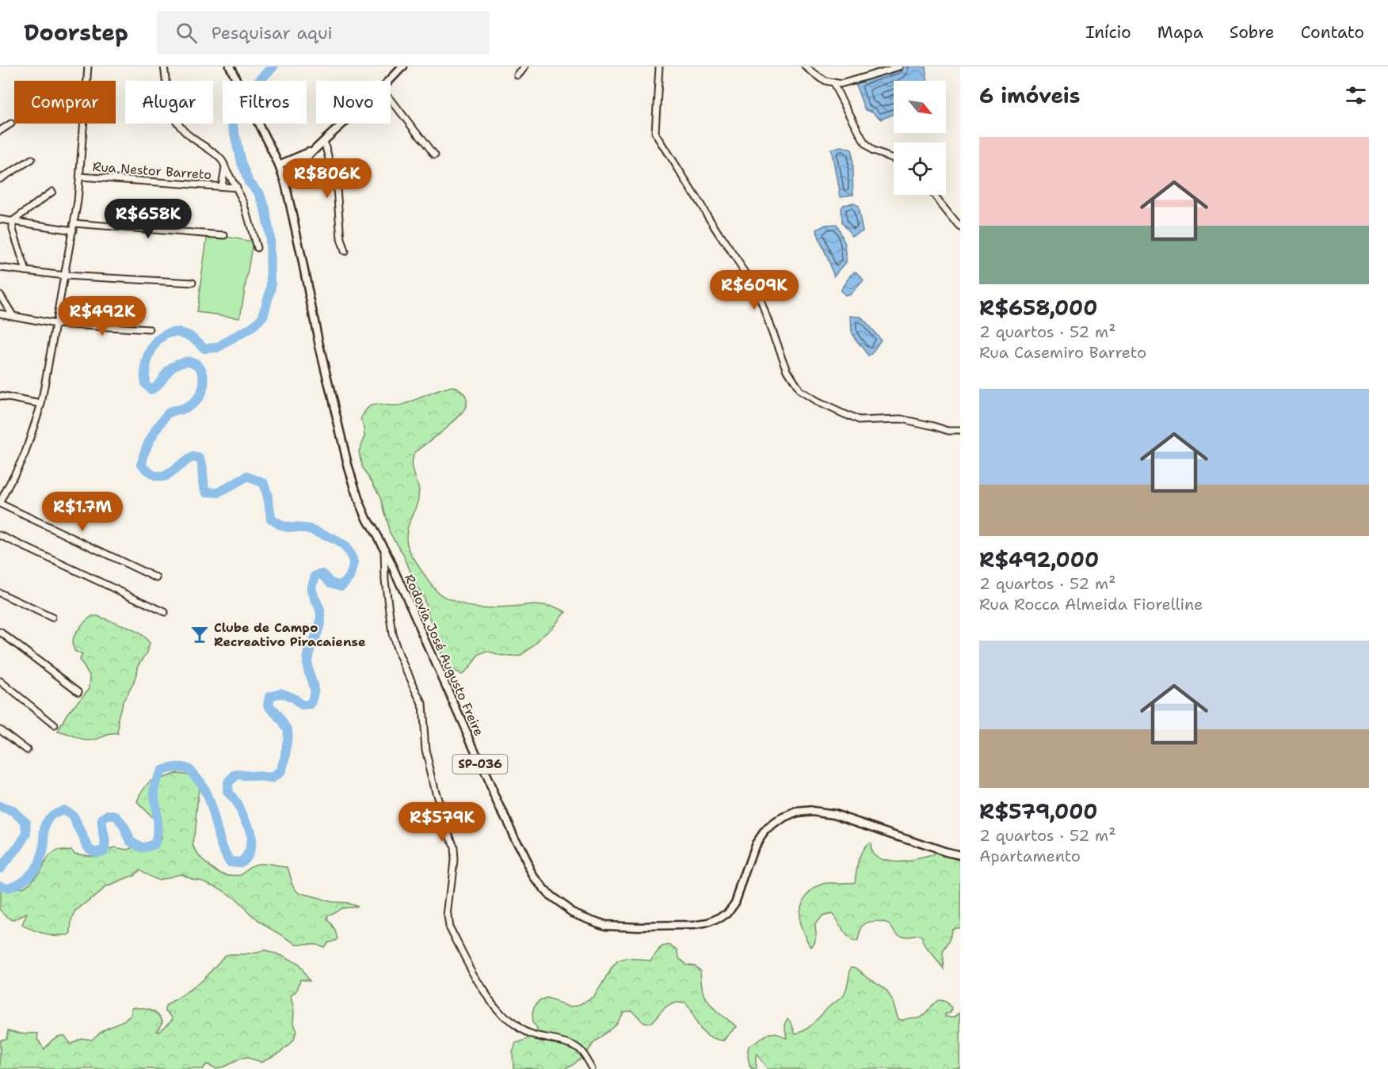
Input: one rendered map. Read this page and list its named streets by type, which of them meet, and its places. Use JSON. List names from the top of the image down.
{
  "streets": {
    "main road": ["Rodovia José Augusto Freire", "SP-036"],
    "street": ["Rua Nestor Barreto"]
  },
  "places": {
    "bar": ["Clube de Campo Recreativo Piracaiense"]
  },
  "north": "bottom right",
  "page": {
    "header": "Doorstep",
    "search": "Pesquisar aqui",
    "nav": [
      "Início",
      "Mapa",
      "Sobre",
      "Contato"
    ],
    "heading": "6 imóveis",
    "chip": [
      "Comprar",
      "Alugar",
      "Filtros",
      "Novo"
    ],
    "list": [
      {
        "name": "R$658,000",
        "note": "2 quartos · 52 m² · Rua Casemiro Barreto"
      },
      {
        "name": "R$492,000",
        "note": "2 quartos · 52 m² · Rua Rocca Almeida Fiorelline"
      },
      {
        "name": "R$579,000",
        "note": "2 quartos · 52 m² · Apartamento"
      }
    ],
    "price": [
      "R$806K",
      "R$658K",
      "R$609K",
      "R$492K",
      "R$1.7M",
      "R$579K"
    ]
  }
}
